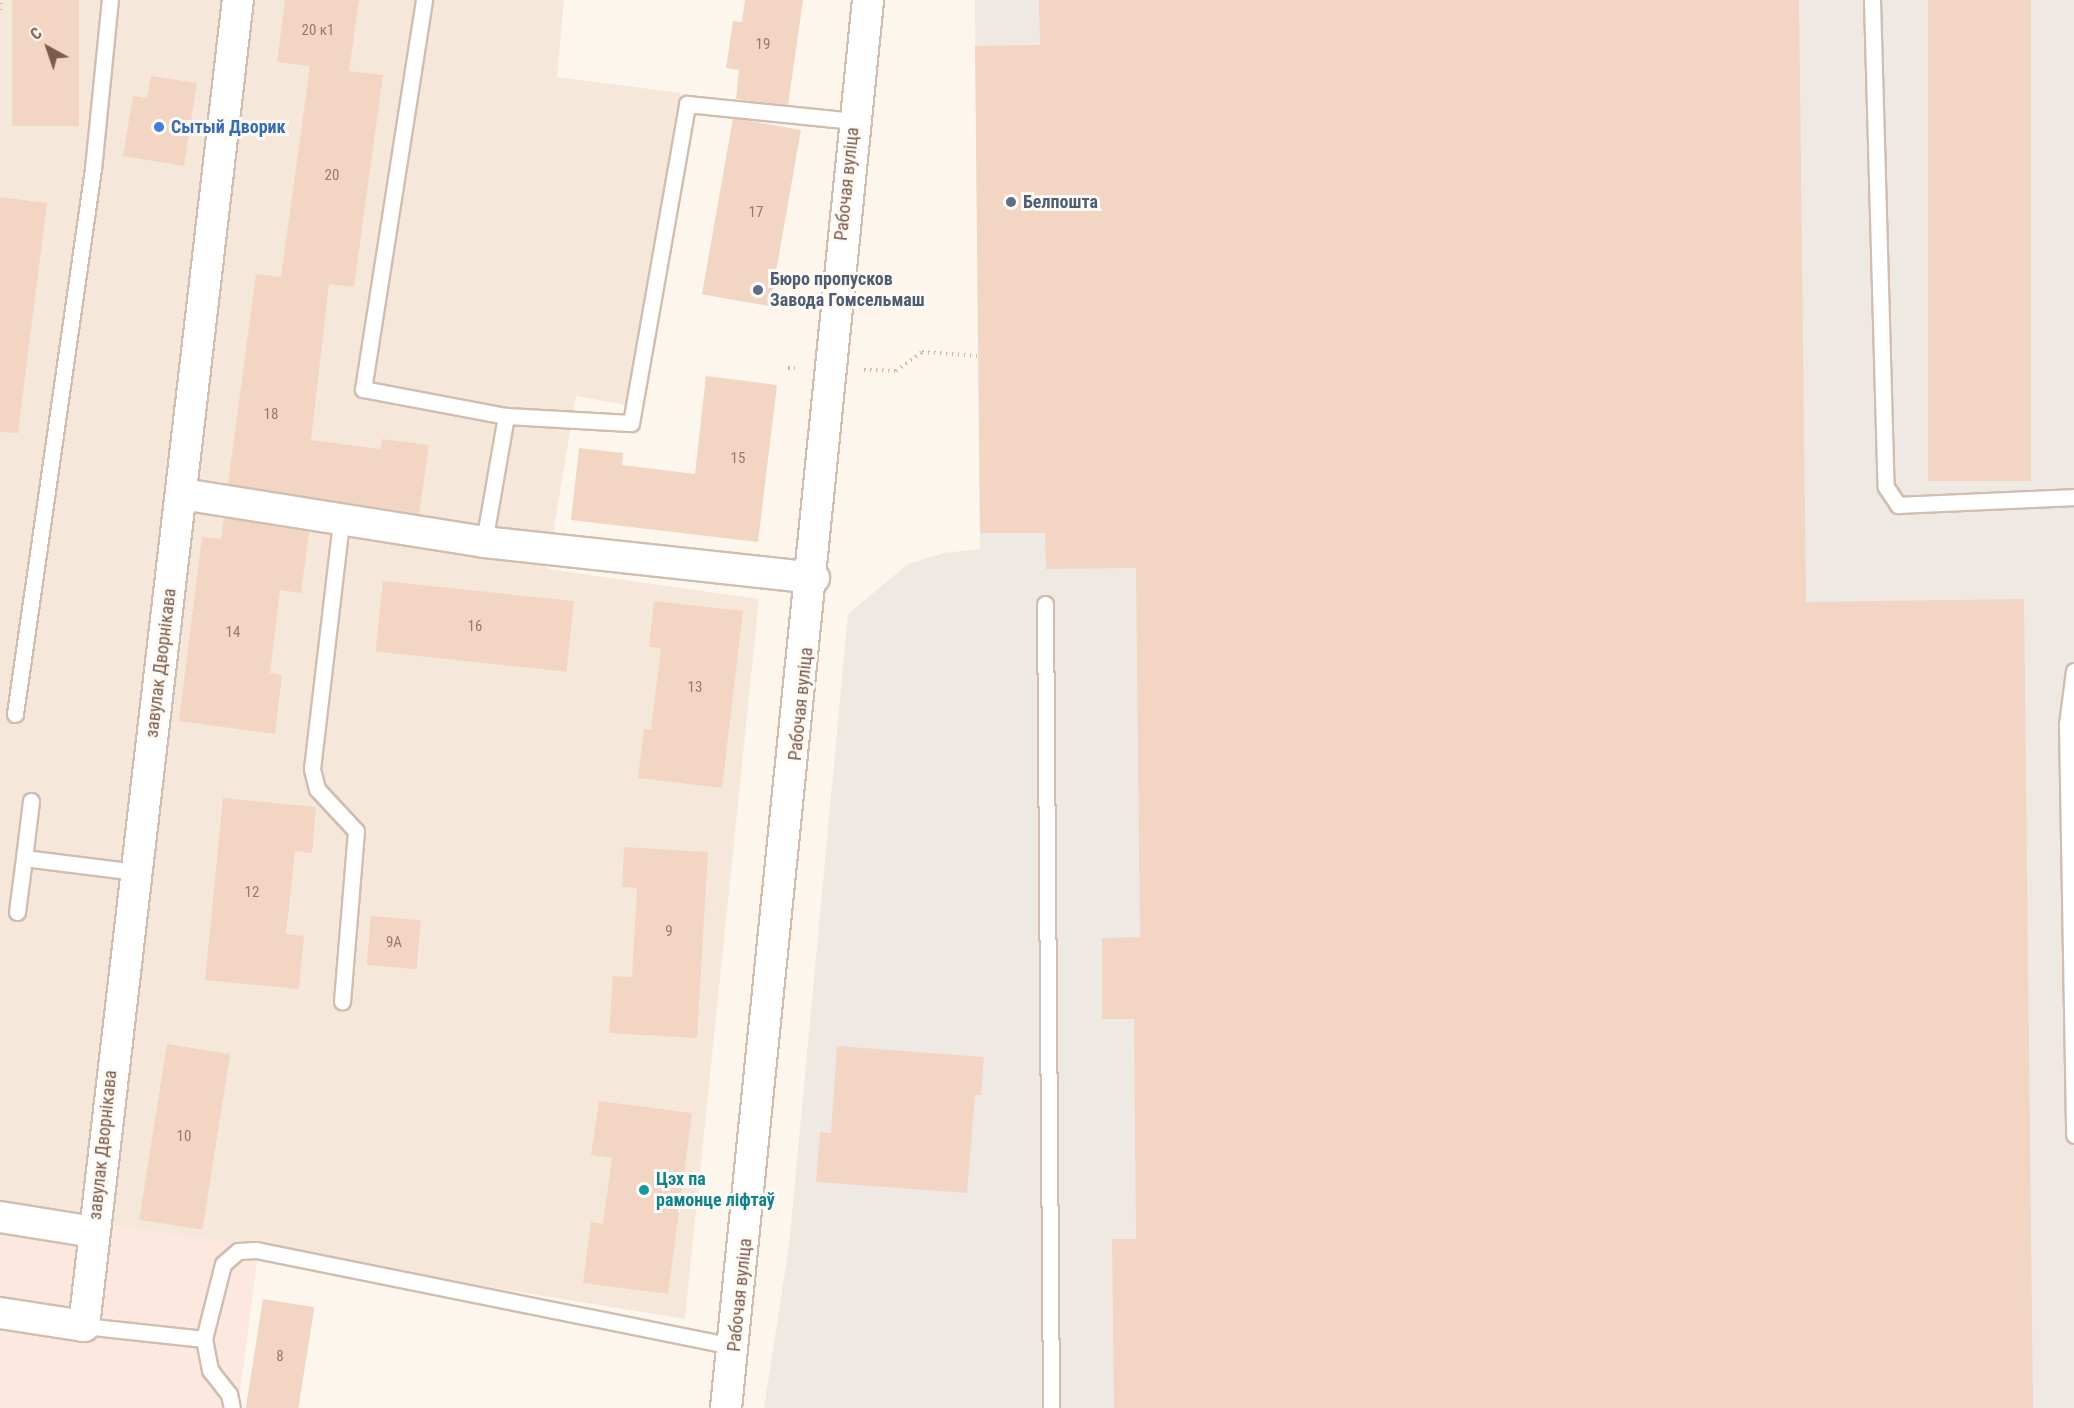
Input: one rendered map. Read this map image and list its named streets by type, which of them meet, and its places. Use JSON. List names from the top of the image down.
{
  "streets": {
    "street": ["Рабочая вуліца", "завулак Дворнікава"]
  },
  "places": [
    "Сытый Дворик",
    "Белпошта",
    "Бюро пропусков Завода Гомсельмаш",
    "Цэх па рамонце ліфтаў"
  ],
  "house_numbers": [
    "20 к1",
    "19",
    "20",
    "17",
    "18",
    "15",
    "16",
    "14",
    "13",
    "12",
    "9",
    "9А",
    "10",
    "8"
  ],
  "north": "top left"
}
